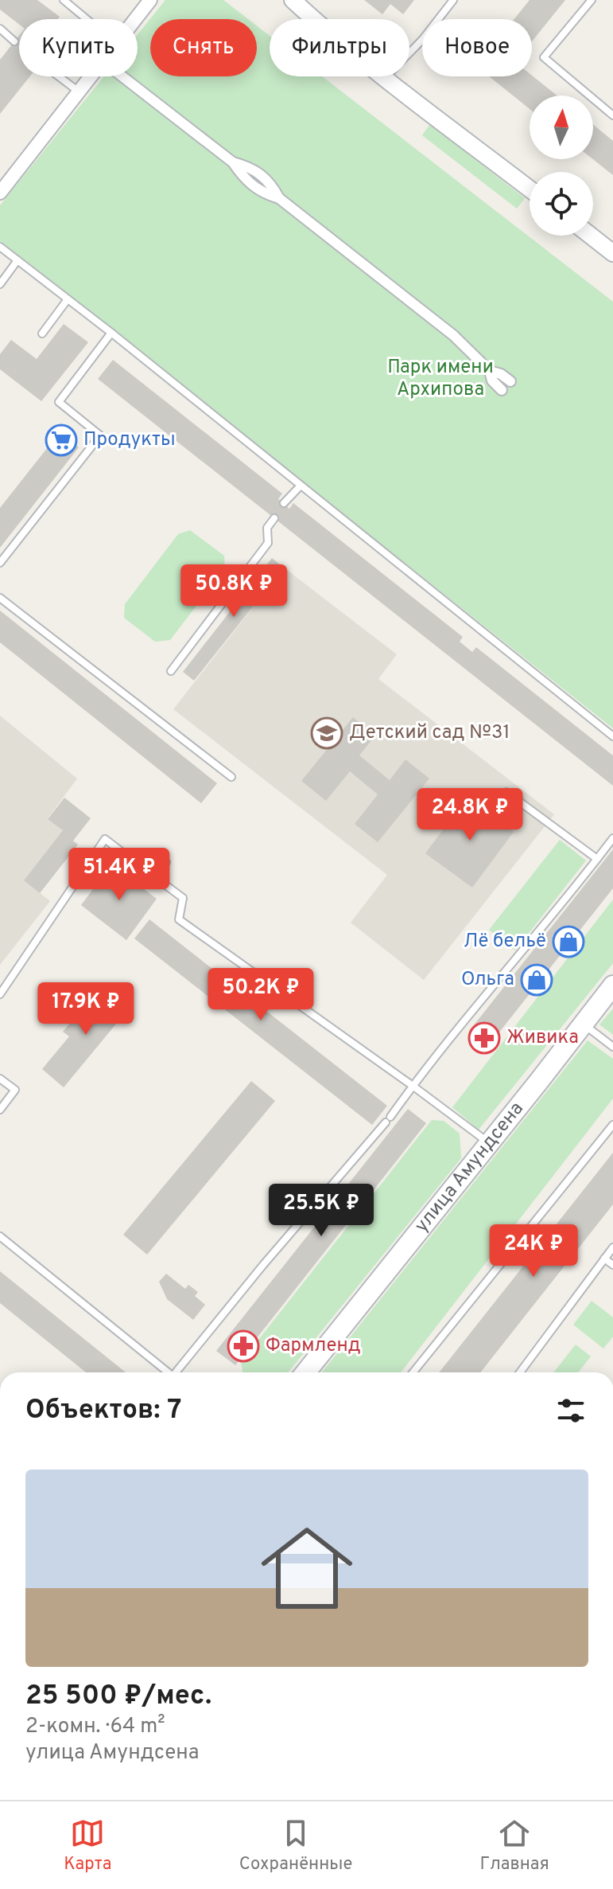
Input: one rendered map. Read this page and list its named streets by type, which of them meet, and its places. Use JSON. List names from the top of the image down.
{
  "streets": {
    "main road": ["улица Амундсена"]
  },
  "parks": ["Парк имени Архипова"],
  "places": {
    "supermarket": ["Продукты"],
    "school or university": ["Детский сад №31"],
    "shop": ["Лё бельё", "Ольга"],
    "pharmacy": ["Живика", "Фармленд"]
  },
  "north": "top",
  "page": {
    "chip": [
      "Купить",
      "Снять",
      "Фильтры",
      "Новое"
    ],
    "price": [
      "50.8K ₽",
      "24.8K ₽",
      "51.4K ₽",
      "50.2K ₽",
      "17.9K ₽",
      "25.5K ₽",
      "24K ₽"
    ],
    "heading": "Объектов: 7",
    "list": [
      {
        "name": "25 500 ₽/мес.",
        "note": "2-комн. · 64 m² · улица Амундсена"
      }
    ],
    "tabs": ["Карта", "Сохранённые", "Главная"]
  }
}
